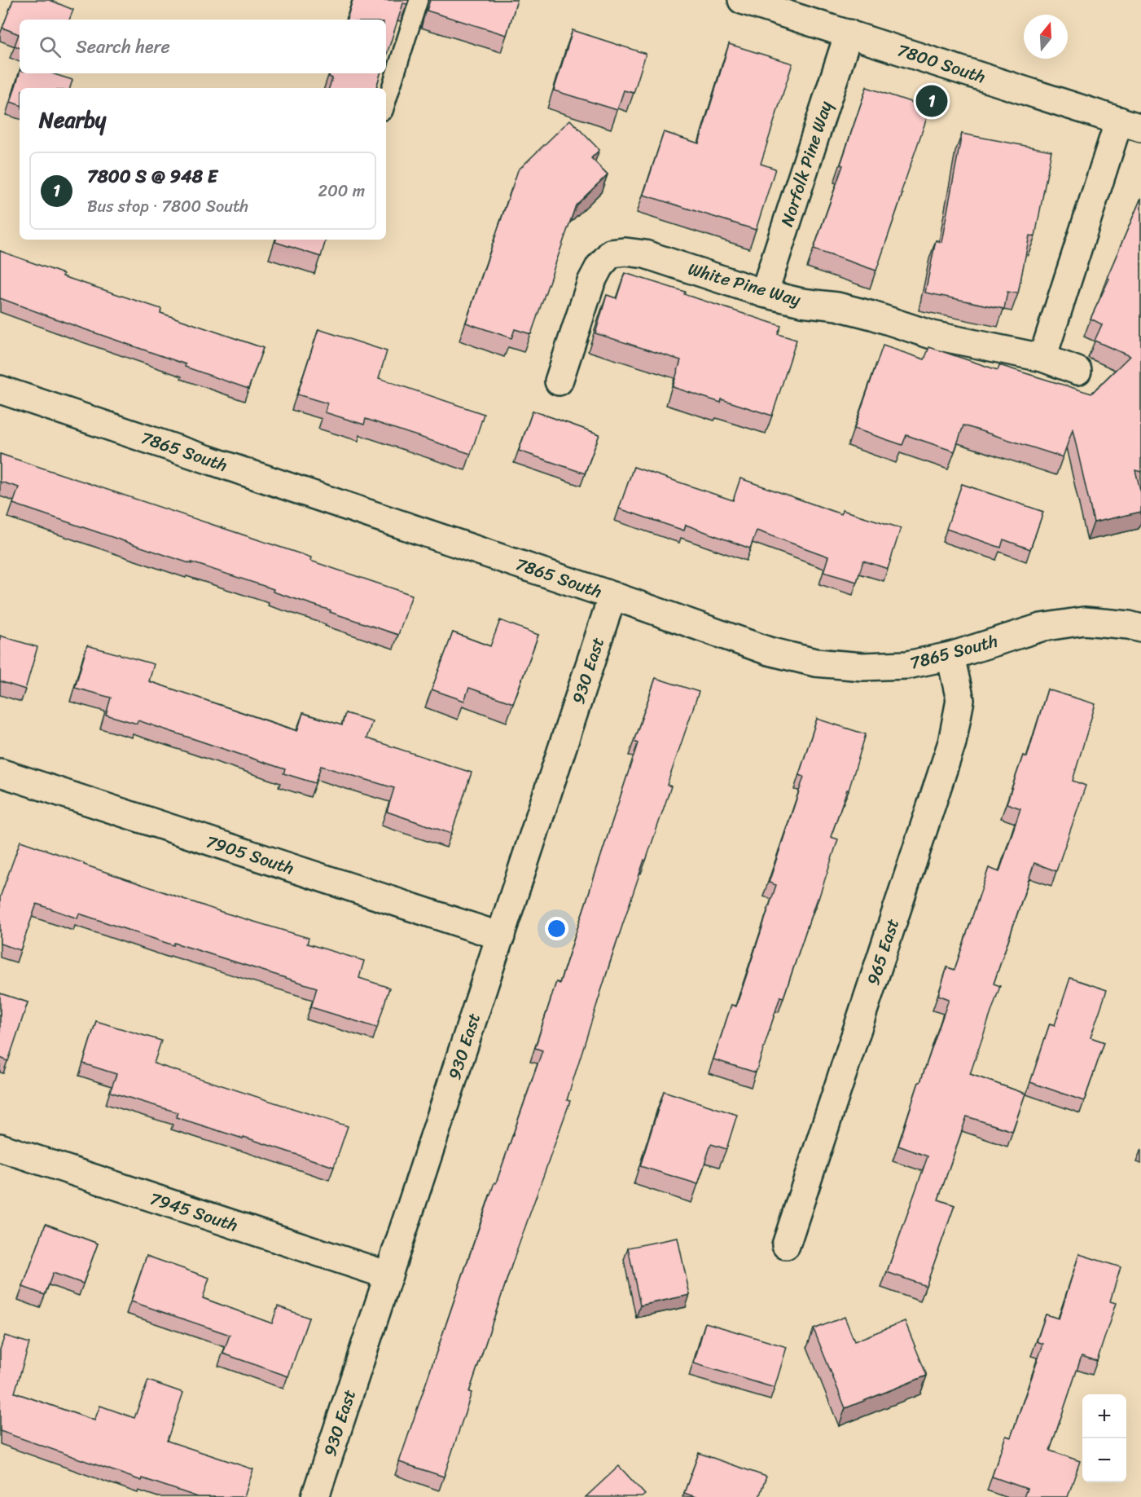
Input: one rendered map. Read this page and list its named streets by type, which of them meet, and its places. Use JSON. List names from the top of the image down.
{
  "streets": {
    "street": [
      "7800 South",
      "Norfolk Pine Way",
      "White Pine Way",
      "7865 South",
      "930 East",
      "7905 South",
      "965 East",
      "7945 South"
    ]
  },
  "crossings": [
    ["7800 South", "Norfolk Pine Way"],
    ["Norfolk Pine Way", "White Pine Way"],
    ["7865 South", "930 East"],
    ["7865 South", "965 East"],
    ["930 East", "7905 South"],
    ["930 East", "7945 South"]
  ],
  "north": "top",
  "page": {
    "search": "Search here",
    "pins": "1",
    "heading": "Nearby",
    "list": [
      {
        "mark": "1",
        "name": "7800 S @ 948 E",
        "note": "Bus stop · 7800 South",
        "value": "200 m"
      }
    ],
    "map_buttons": ["+", "−"]
  }
}
